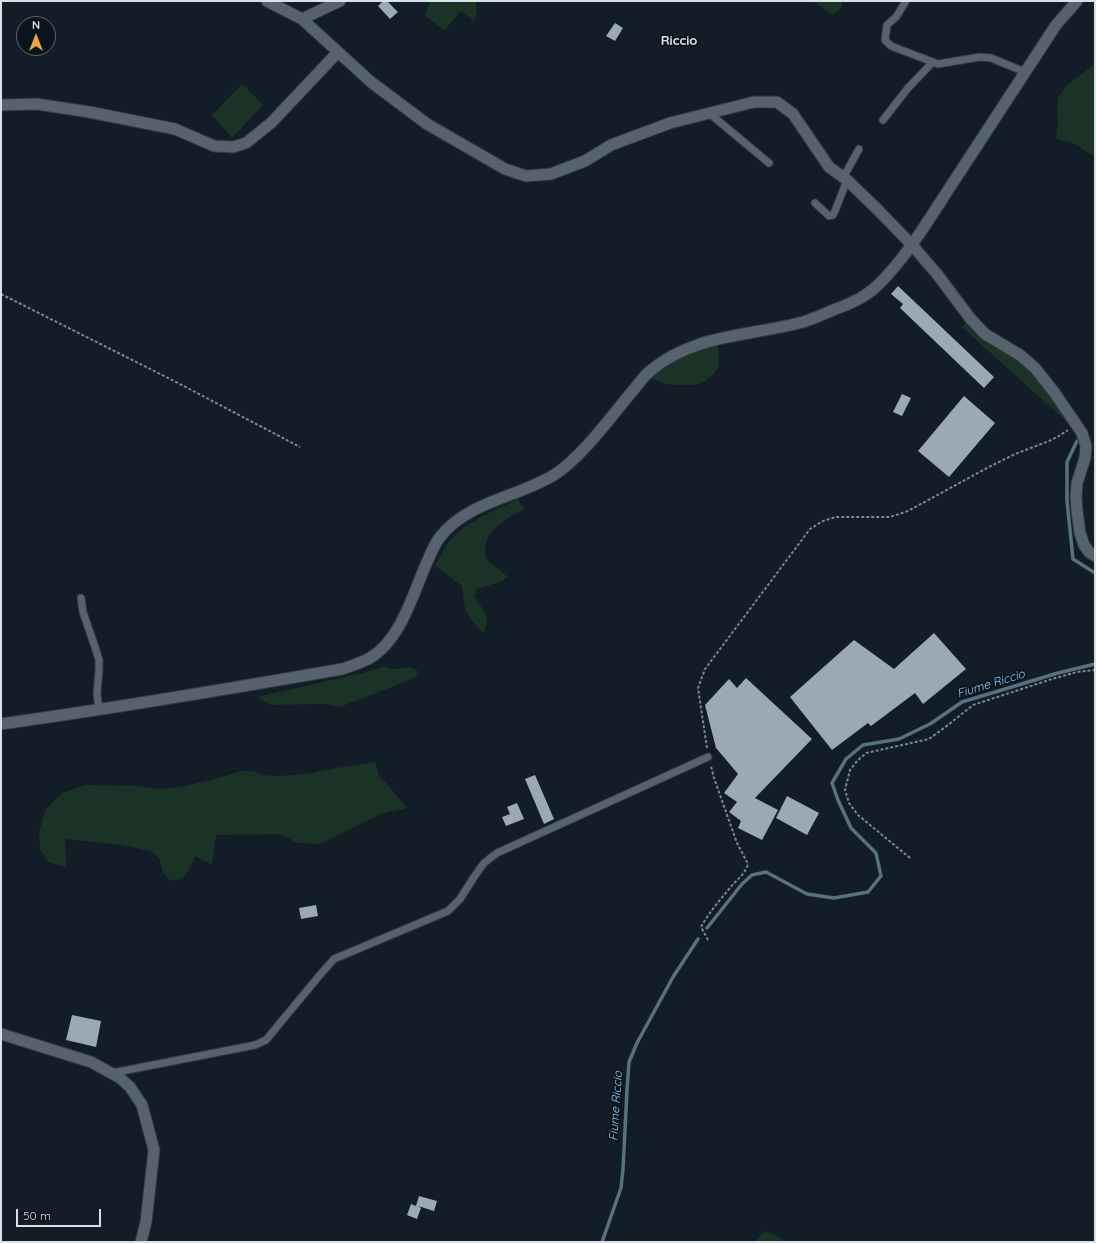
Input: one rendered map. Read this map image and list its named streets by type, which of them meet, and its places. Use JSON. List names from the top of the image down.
{
  "districts": ["Riccio"],
  "water": ["Fiume Riccio"],
  "scale_bar": "50 m",
  "north": "top"
}
